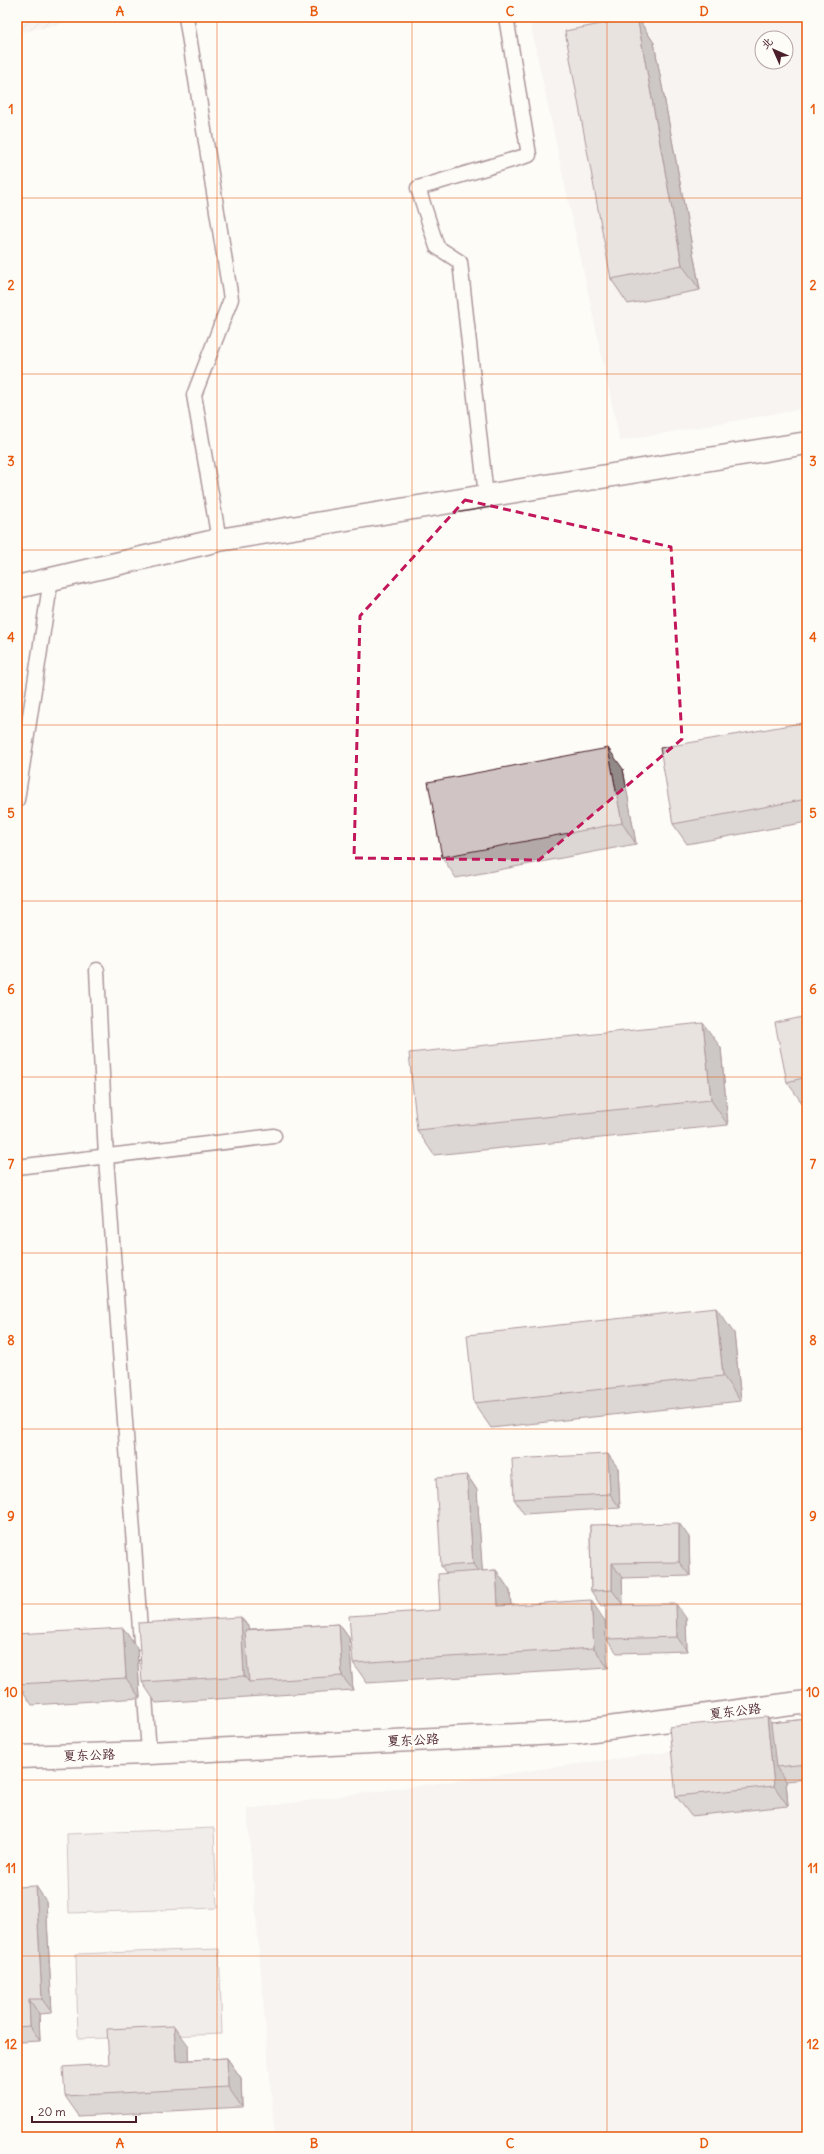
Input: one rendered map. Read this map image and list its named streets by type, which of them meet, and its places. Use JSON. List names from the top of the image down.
{
  "streets": {
    "street": ["夏东公路"]
  },
  "scale_bar": "20 m",
  "north": "top left",
  "grid": {
    "columns": [
      "A",
      "B",
      "C",
      "D"
    ],
    "rows": [
      "1",
      "2",
      "3",
      "4",
      "5",
      "6",
      "7",
      "8",
      "9",
      "10",
      "11",
      "12"
    ]
  }
}
